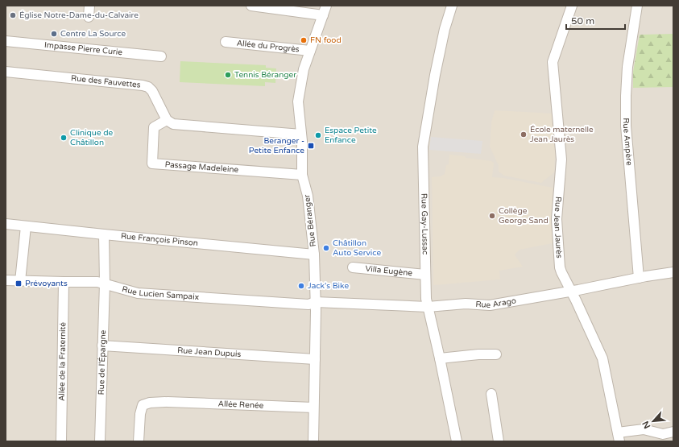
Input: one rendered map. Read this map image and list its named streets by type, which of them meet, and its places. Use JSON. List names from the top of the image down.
{
  "streets": {
    "street": [
      "Allée du Progrès",
      "Impasse Pierre Curie",
      "Rue des Fauvettes",
      "Rue Ampère",
      "Passage Madeleine",
      "Rue Béranger",
      "Rue Gay-Lussac",
      "Rue Jean Jaurès",
      "Rue François Pinson",
      "Villa Eugène",
      "Rue Lucien Sampaix",
      "Rue Arago",
      "Rue Jean Dupuis",
      "Allée de la Fraternité",
      "Rue de l'Épargne",
      "Allée Renée"
    ]
  },
  "crossings": [
    ["Allée du Progrès", "Rue Béranger"],
    ["Rue des Fauvettes", "Passage Madeleine"],
    ["Rue Ampère", "Rue Arago"],
    ["Passage Madeleine", "Rue Béranger"],
    ["Rue Béranger", "Rue François Pinson"],
    ["Rue Béranger", "Rue Lucien Sampaix"],
    ["Rue Béranger", "Rue Arago"],
    ["Rue Béranger", "Rue Jean Dupuis"],
    ["Rue Béranger", "Allée Renée"],
    ["Rue Gay-Lussac", "Villa Eugène"],
    ["Rue Gay-Lussac", "Rue Arago"],
    ["Rue Jean Jaurès", "Rue Arago"],
    ["Rue François Pinson", "Rue de l'Épargne"],
    ["Rue Lucien Sampaix", "Rue Arago"],
    ["Rue Lucien Sampaix", "Allée de la Fraternité"],
    ["Rue Lucien Sampaix", "Rue de l'Épargne"],
    ["Rue Jean Dupuis", "Rue de l'Épargne"]
  ],
  "places": {
    "other": [
      "Église Notre-Dame-du-Calvaire",
      "Centre La Source",
      "FN food",
      "Tennis Béranger",
      "École maternelle Jean Jaurès",
      "Espace Petite Enfance",
      "Clinique de Châtillon",
      "Collège George Sand",
      "Châtillon Auto Service",
      "Jack's Bike"
    ],
    "transit": ["Beranger - Petite Enfance", "Prévoyants"]
  },
  "scale_bar": "50 m",
  "north": "bottom left"
}
